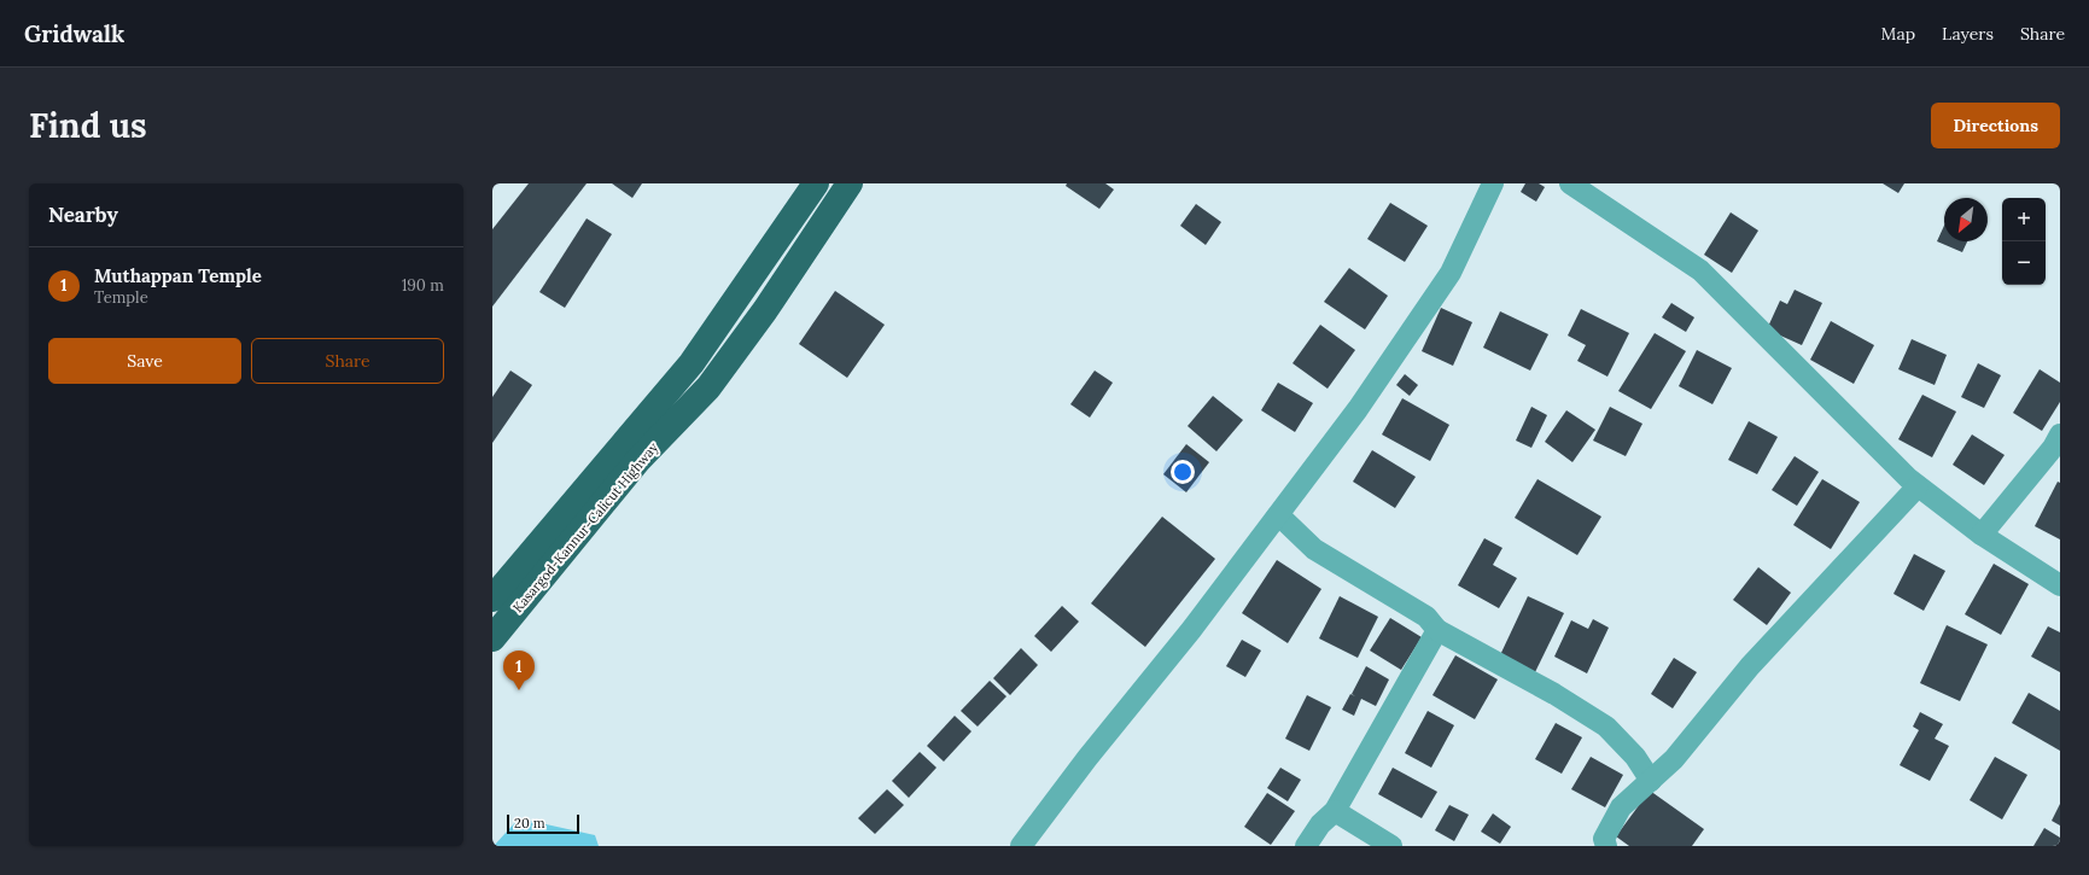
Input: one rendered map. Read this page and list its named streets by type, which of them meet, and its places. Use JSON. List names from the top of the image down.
{
  "streets": {
    "highway": ["Kasargod-Kannur-Calicut Highway"]
  },
  "scale_bar": "20 m",
  "north": "bottom left",
  "page": {
    "header": "Gridwalk",
    "nav": ["Map", "Layers", "Share"],
    "buttons": [
      "Directions",
      ["Save", "Share"]
    ],
    "title": "Find us",
    "heading": "Nearby",
    "map_buttons": ["+", "−"],
    "list": [
      {
        "mark": "1",
        "name": "Muthappan Temple",
        "note": "Temple",
        "value": "190 m"
      }
    ],
    "pins": "1",
    "scale": "20 m"
  }
}
